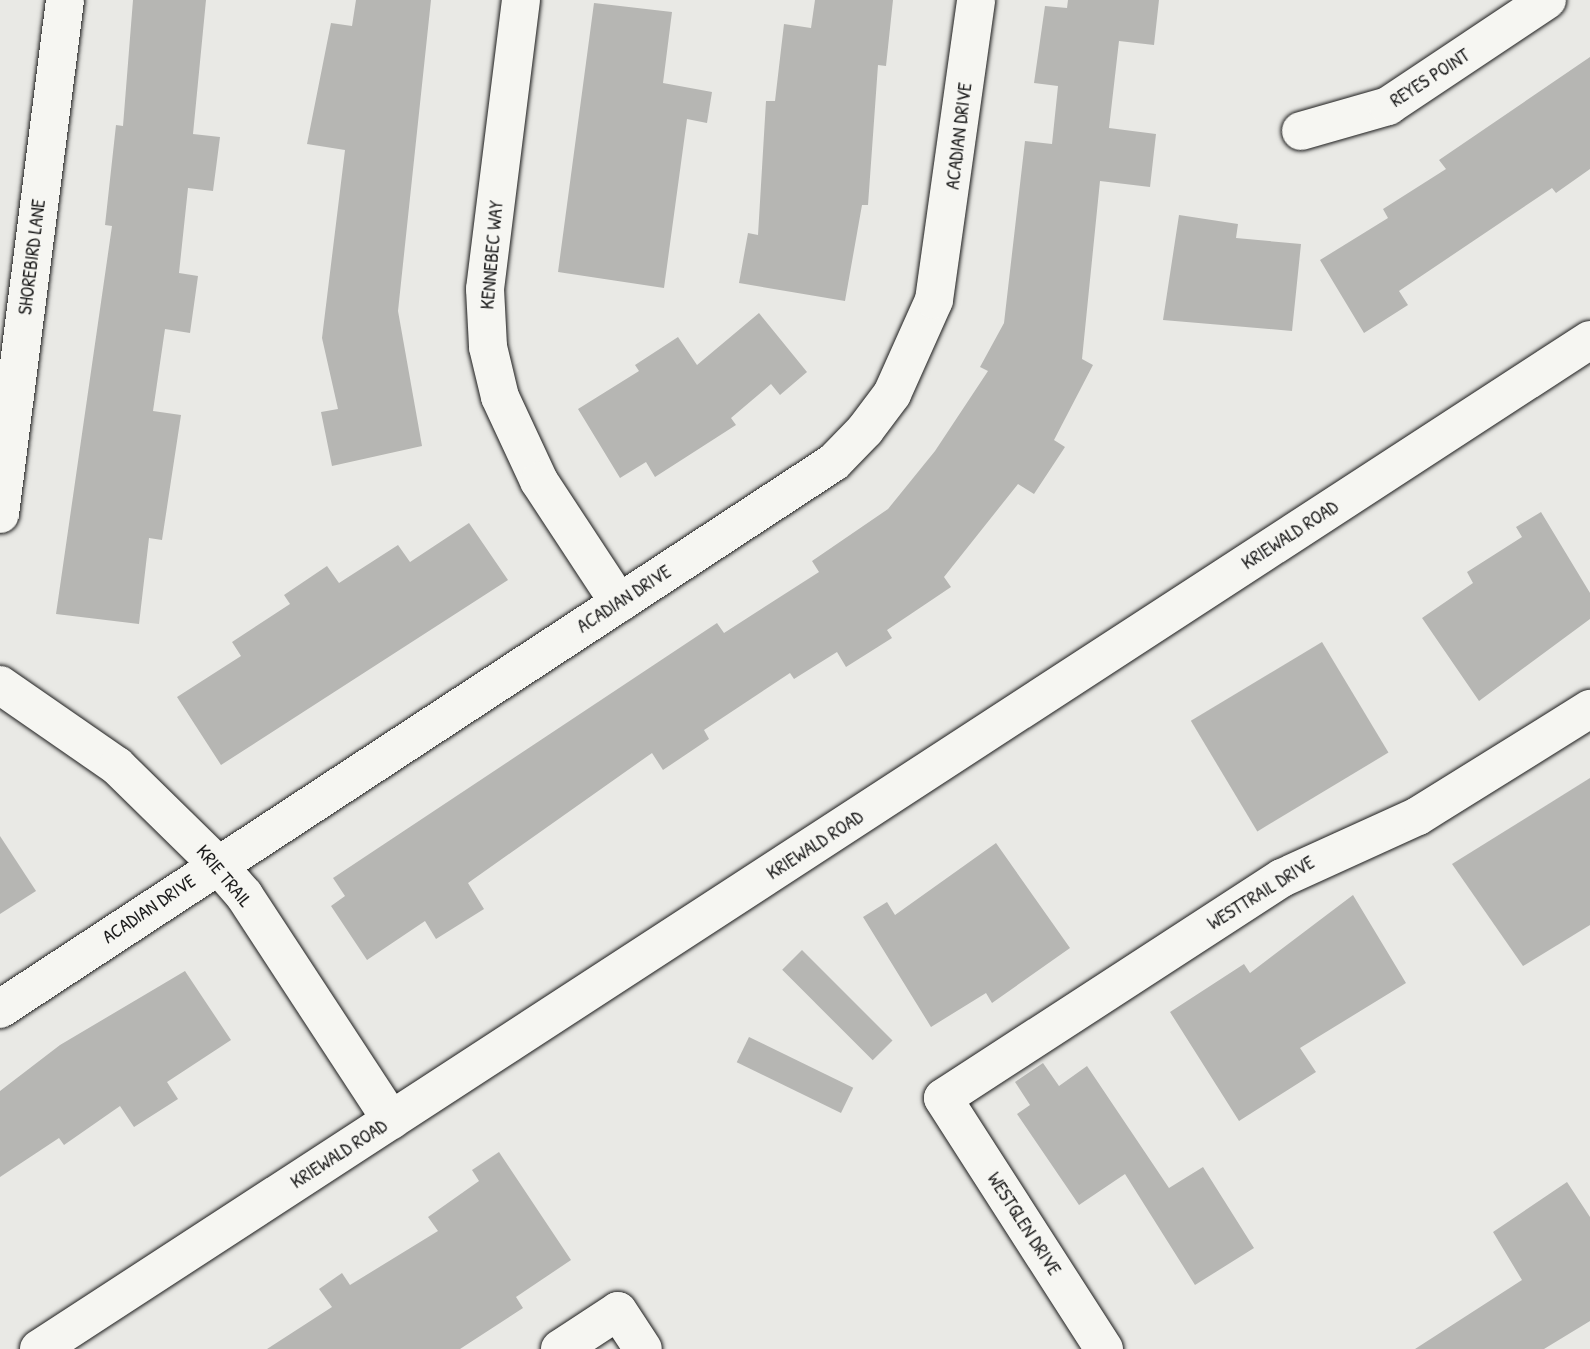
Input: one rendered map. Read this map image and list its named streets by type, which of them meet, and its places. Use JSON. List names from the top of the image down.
{
  "streets": {
    "street": [
      "REYES POINT",
      "ACADIAN DRIVE",
      "KENNEBEC WAY",
      "SHOREBIRD LANE",
      "KRIEWALD ROAD",
      "KRIE TRAIL",
      "WESTTRAIL DRIVE",
      "WESTGLEN DRIVE"
    ]
  },
  "crossings": [
    ["ACADIAN DRIVE", "KENNEBEC WAY"],
    ["ACADIAN DRIVE", "KRIE TRAIL"],
    ["KRIEWALD ROAD", "KRIE TRAIL"],
    ["WESTTRAIL DRIVE", "WESTGLEN DRIVE"]
  ]
}
